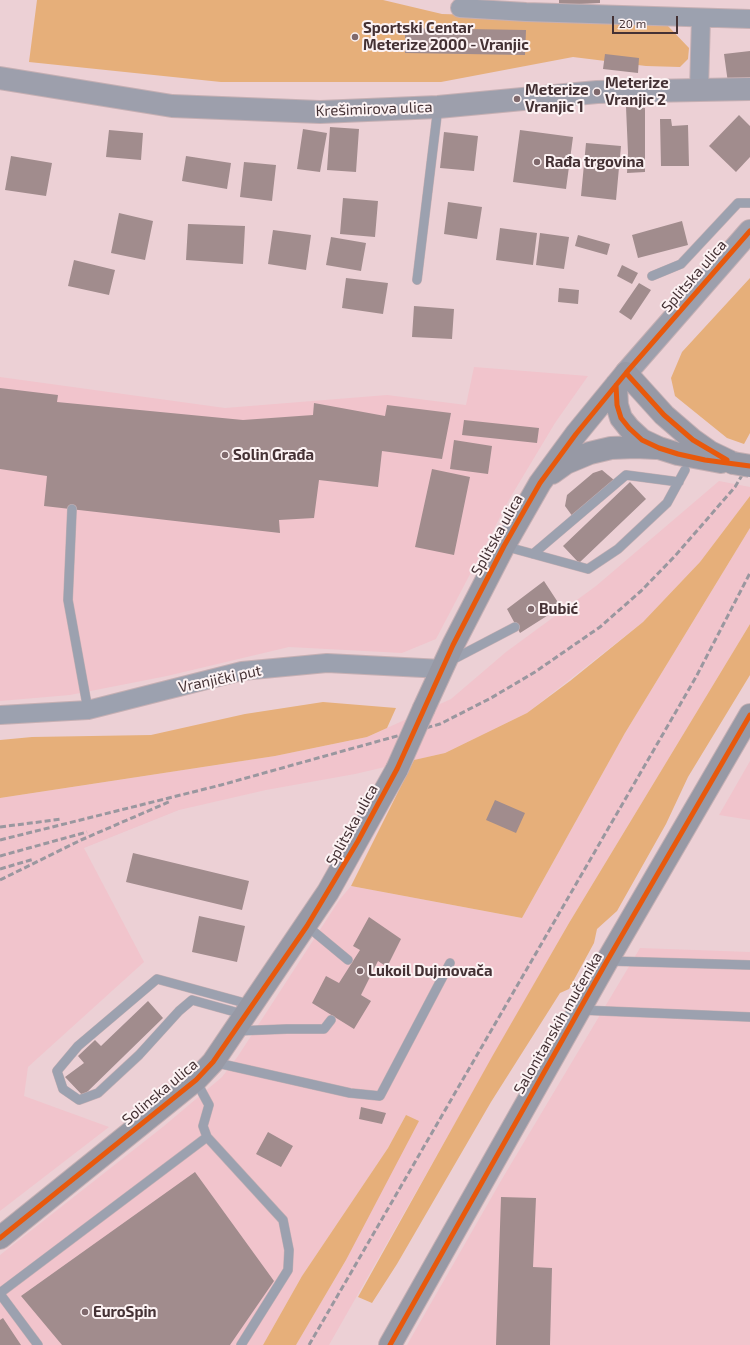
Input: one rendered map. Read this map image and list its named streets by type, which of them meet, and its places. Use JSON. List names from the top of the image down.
{
  "streets": {
    "main road": [
      "Krešimirova ulica",
      "Splitska ulica",
      "Salonitanskih mučenika",
      "Solinska ulica"
    ],
    "street": ["Vranjički put"]
  },
  "crossings": [
    ["Splitska ulica", "Vranjički put"],
    ["Splitska ulica", "Solinska ulica"]
  ],
  "places": [
    "Sportski Centar Meterize 2000 - Vranjic",
    "Meterize Vranjic 2",
    "Meterize Vranjic 1",
    "Rađa trgovina",
    "Solin Građa",
    "Bubić",
    "Lukoil Dujmovača",
    "EuroSpin"
  ],
  "scale_bar": "20 m"
}
